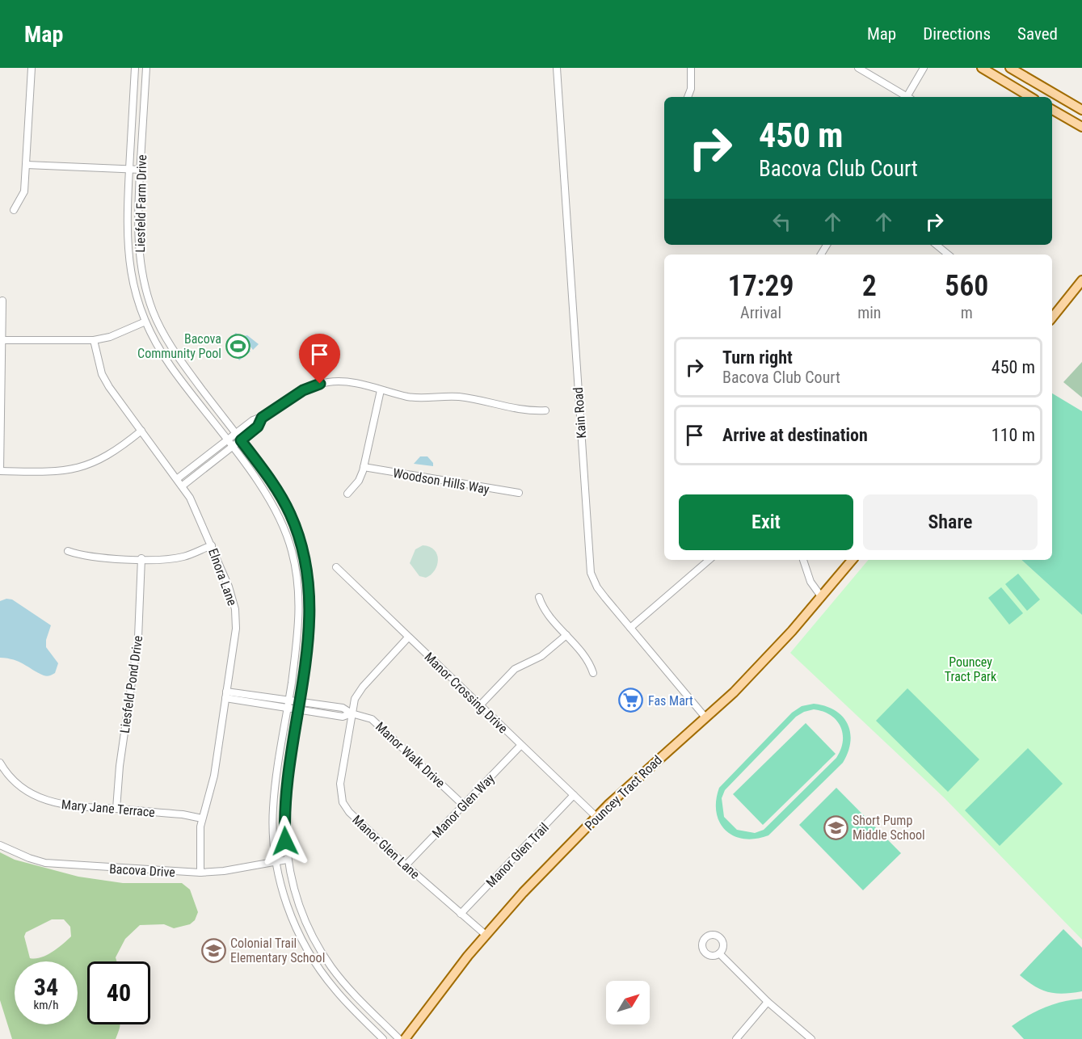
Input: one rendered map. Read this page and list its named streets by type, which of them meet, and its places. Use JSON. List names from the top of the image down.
{
  "streets": {
    "main road": ["Pouncey Tract Road"],
    "street": [
      "Liesfeld Farm Drive",
      "Kain Road",
      "Woodson Hills Way",
      "Elnora Lane",
      "Liesfeld Pond Drive",
      "Manor Crossing Drive",
      "Manor Walk Drive",
      "Manor Glen Way",
      "Mary Jane Terrace",
      "Manor Glen Lane",
      "Manor Glen Trail",
      "Bacova Drive"
    ]
  },
  "crossings": [
    ["Liesfeld Farm Drive", "Manor Walk Drive"],
    ["Liesfeld Farm Drive", "Bacova Drive"],
    ["Kain Road", "Pouncey Tract Road"],
    ["Elnora Lane", "Manor Walk Drive"],
    ["Elnora Lane", "Mary Jane Terrace"],
    ["Elnora Lane", "Bacova Drive"],
    ["Liesfeld Pond Drive", "Mary Jane Terrace"],
    ["Manor Crossing Drive", "Pouncey Tract Road"],
    ["Manor Crossing Drive", "Manor Glen Way"],
    ["Manor Crossing Drive", "Manor Glen Lane"],
    ["Manor Crossing Drive", "Manor Glen Trail"],
    ["Manor Walk Drive", "Manor Glen Way"],
    ["Manor Walk Drive", "Manor Glen Lane"],
    ["Pouncey Tract Road", "Manor Glen Lane"],
    ["Manor Glen Way", "Manor Glen Lane"],
    ["Manor Glen Lane", "Manor Glen Trail"]
  ],
  "parks": ["Pouncey Tract Park"],
  "places": {
    "sports": ["Bacova Community Pool"],
    "supermarket": ["Fas Mart"],
    "school or university": ["Short Pump Middle School", "Colonial Trail Elementary School"]
  },
  "north": "top right",
  "page": {
    "header": "Map",
    "nav": ["Map", "Directions", "Saved"],
    "turn": ["450 m", "Bacova Club Court"],
    "eta": [
      "17:29",
      "Arrival",
      "2",
      "min",
      "560",
      "m"
    ],
    "list": [
      {
        "name": "Turn right",
        "note": "Bacova Club Court",
        "value": "450 m"
      },
      {
        "name": "Arrive at destination",
        "value": "110 m"
      }
    ],
    "buttons": ["Exit", "Share"],
    "speed": "34 km/h",
    "limit": "40"
  }
}
